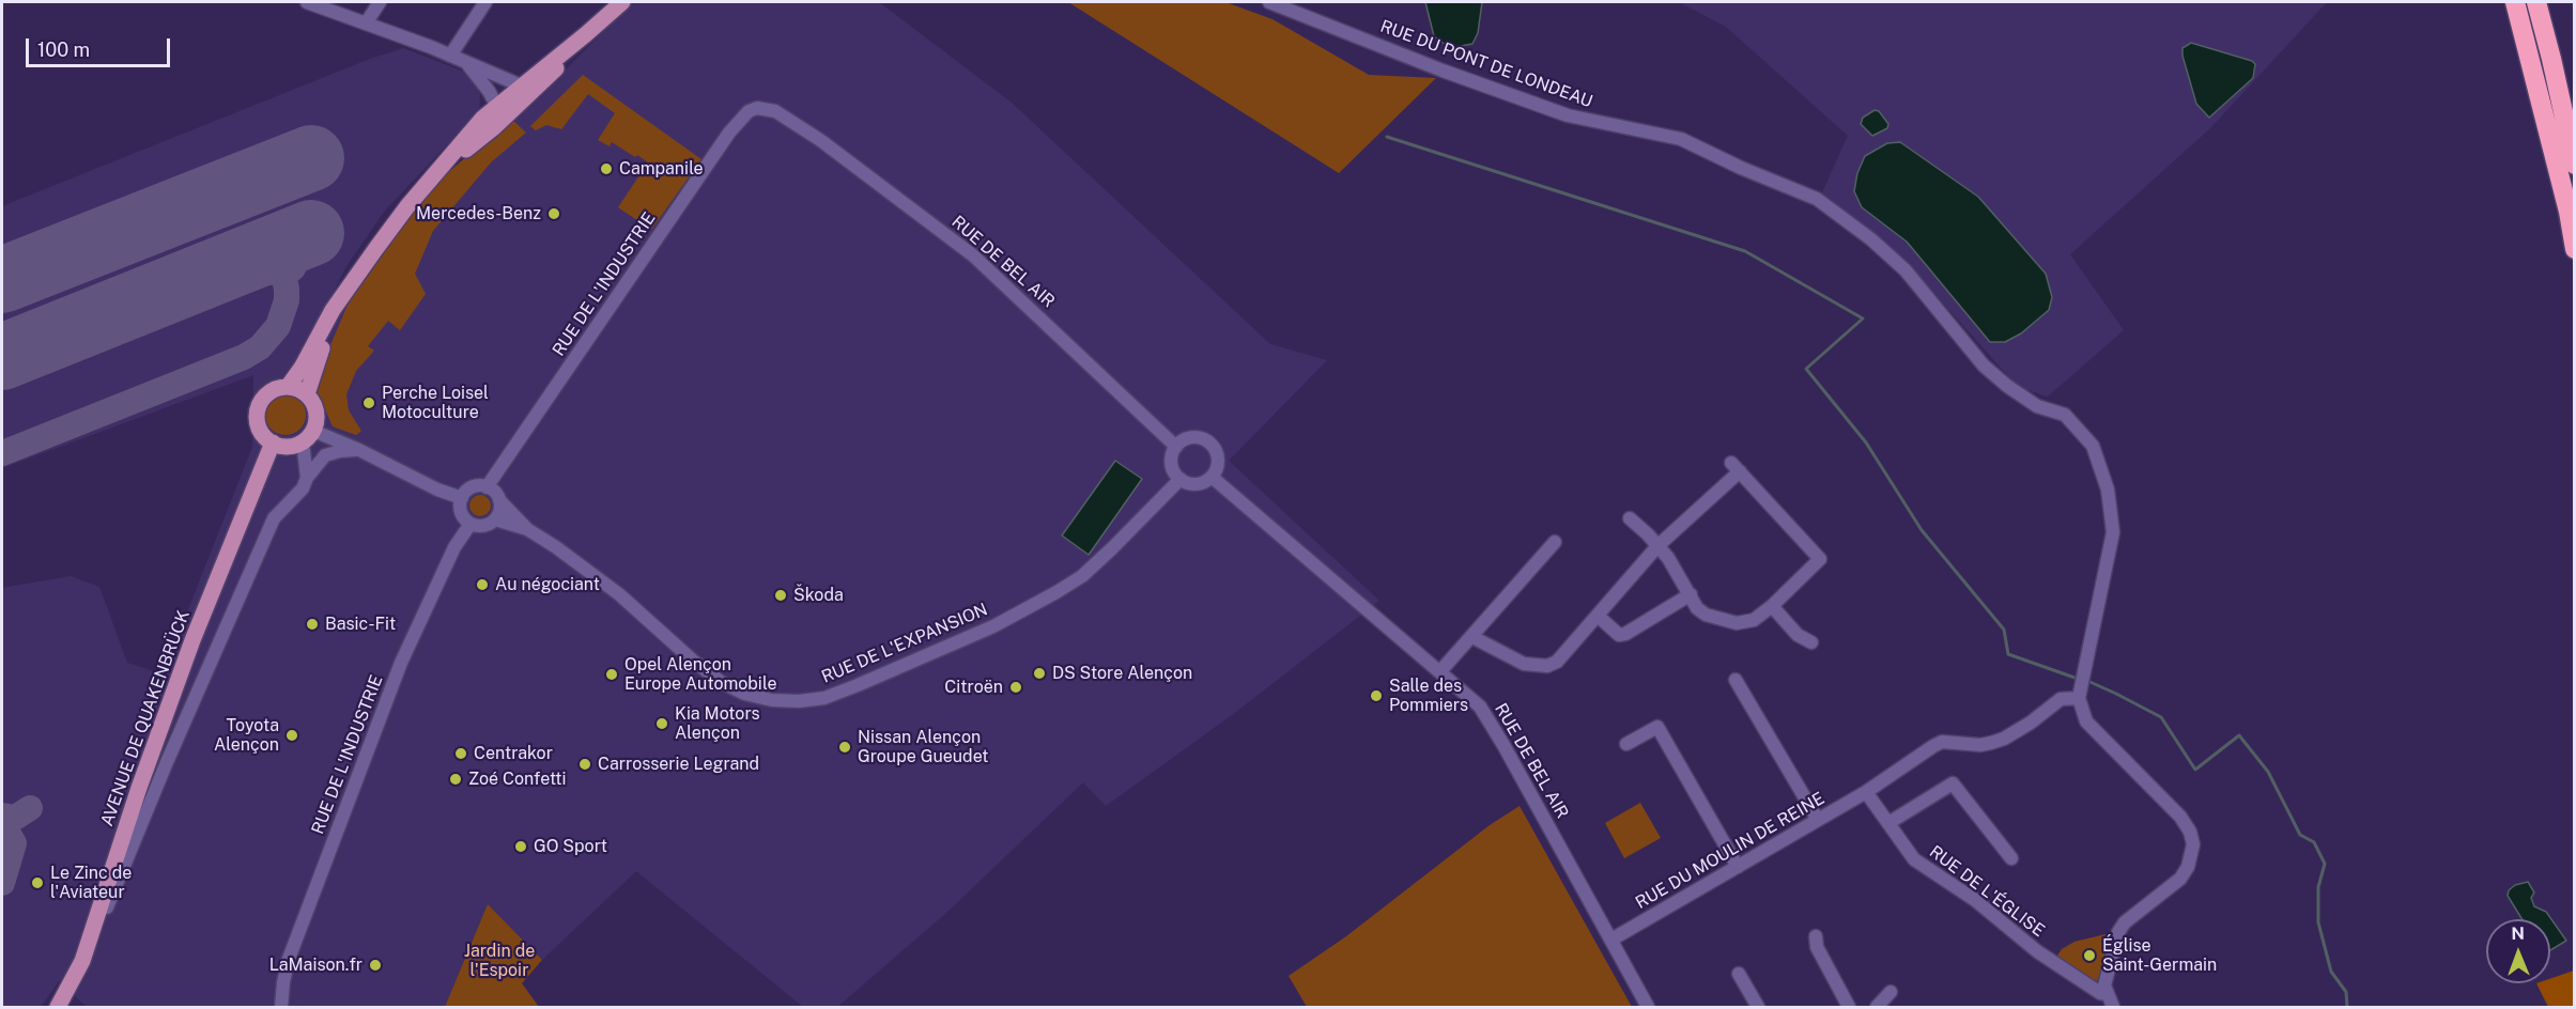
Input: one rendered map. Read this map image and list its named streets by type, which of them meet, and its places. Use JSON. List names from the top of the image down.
{
  "streets": {
    "main road": ["AVENUE DE QUAKENBRÜCK"],
    "street": [
      "RUE DU PONT DE LONDEAU",
      "RUE DE BEL AIR",
      "RUE DE L'INDUSTRIE",
      "RUE DE L'EXPANSION",
      "RUE DU MOULIN DE REINE",
      "RUE DE L'ÉGLISE"
    ]
  },
  "crossings": [
    ["RUE DU PONT DE LONDEAU", "RUE DU MOULIN DE REINE"],
    ["RUE DE BEL AIR", "RUE DE L'INDUSTRIE"],
    ["RUE DE BEL AIR", "RUE DE L'EXPANSION"],
    ["RUE DE BEL AIR", "RUE DU MOULIN DE REINE"],
    ["RUE DE L'INDUSTRIE", "RUE DE L'EXPANSION"],
    ["RUE DU MOULIN DE REINE", "RUE DE L'ÉGLISE"]
  ],
  "parks": ["Jardin de l'Espoir"],
  "places": [
    "Campanile",
    "Mercedes-Benz",
    "Perche Loisel Motoculture",
    "Au négociant",
    "Škoda",
    "Basic-Fit",
    "DS Store Alençon",
    "Opel Alençon Europe Automobile",
    "Citroën",
    "Salle des Pommiers",
    "Kia Motors Alençon",
    "Toyota Alençon",
    "Nissan Alençon Groupe Gueudet",
    "Centrakor",
    "Carrosserie Legrand",
    "Zoé Confetti",
    "GO Sport",
    "Le Zinc de l'Aviateur",
    "Église Saint-Germain",
    "LaMaison.fr"
  ],
  "scale_bar": "100 m",
  "north": "top"
}
